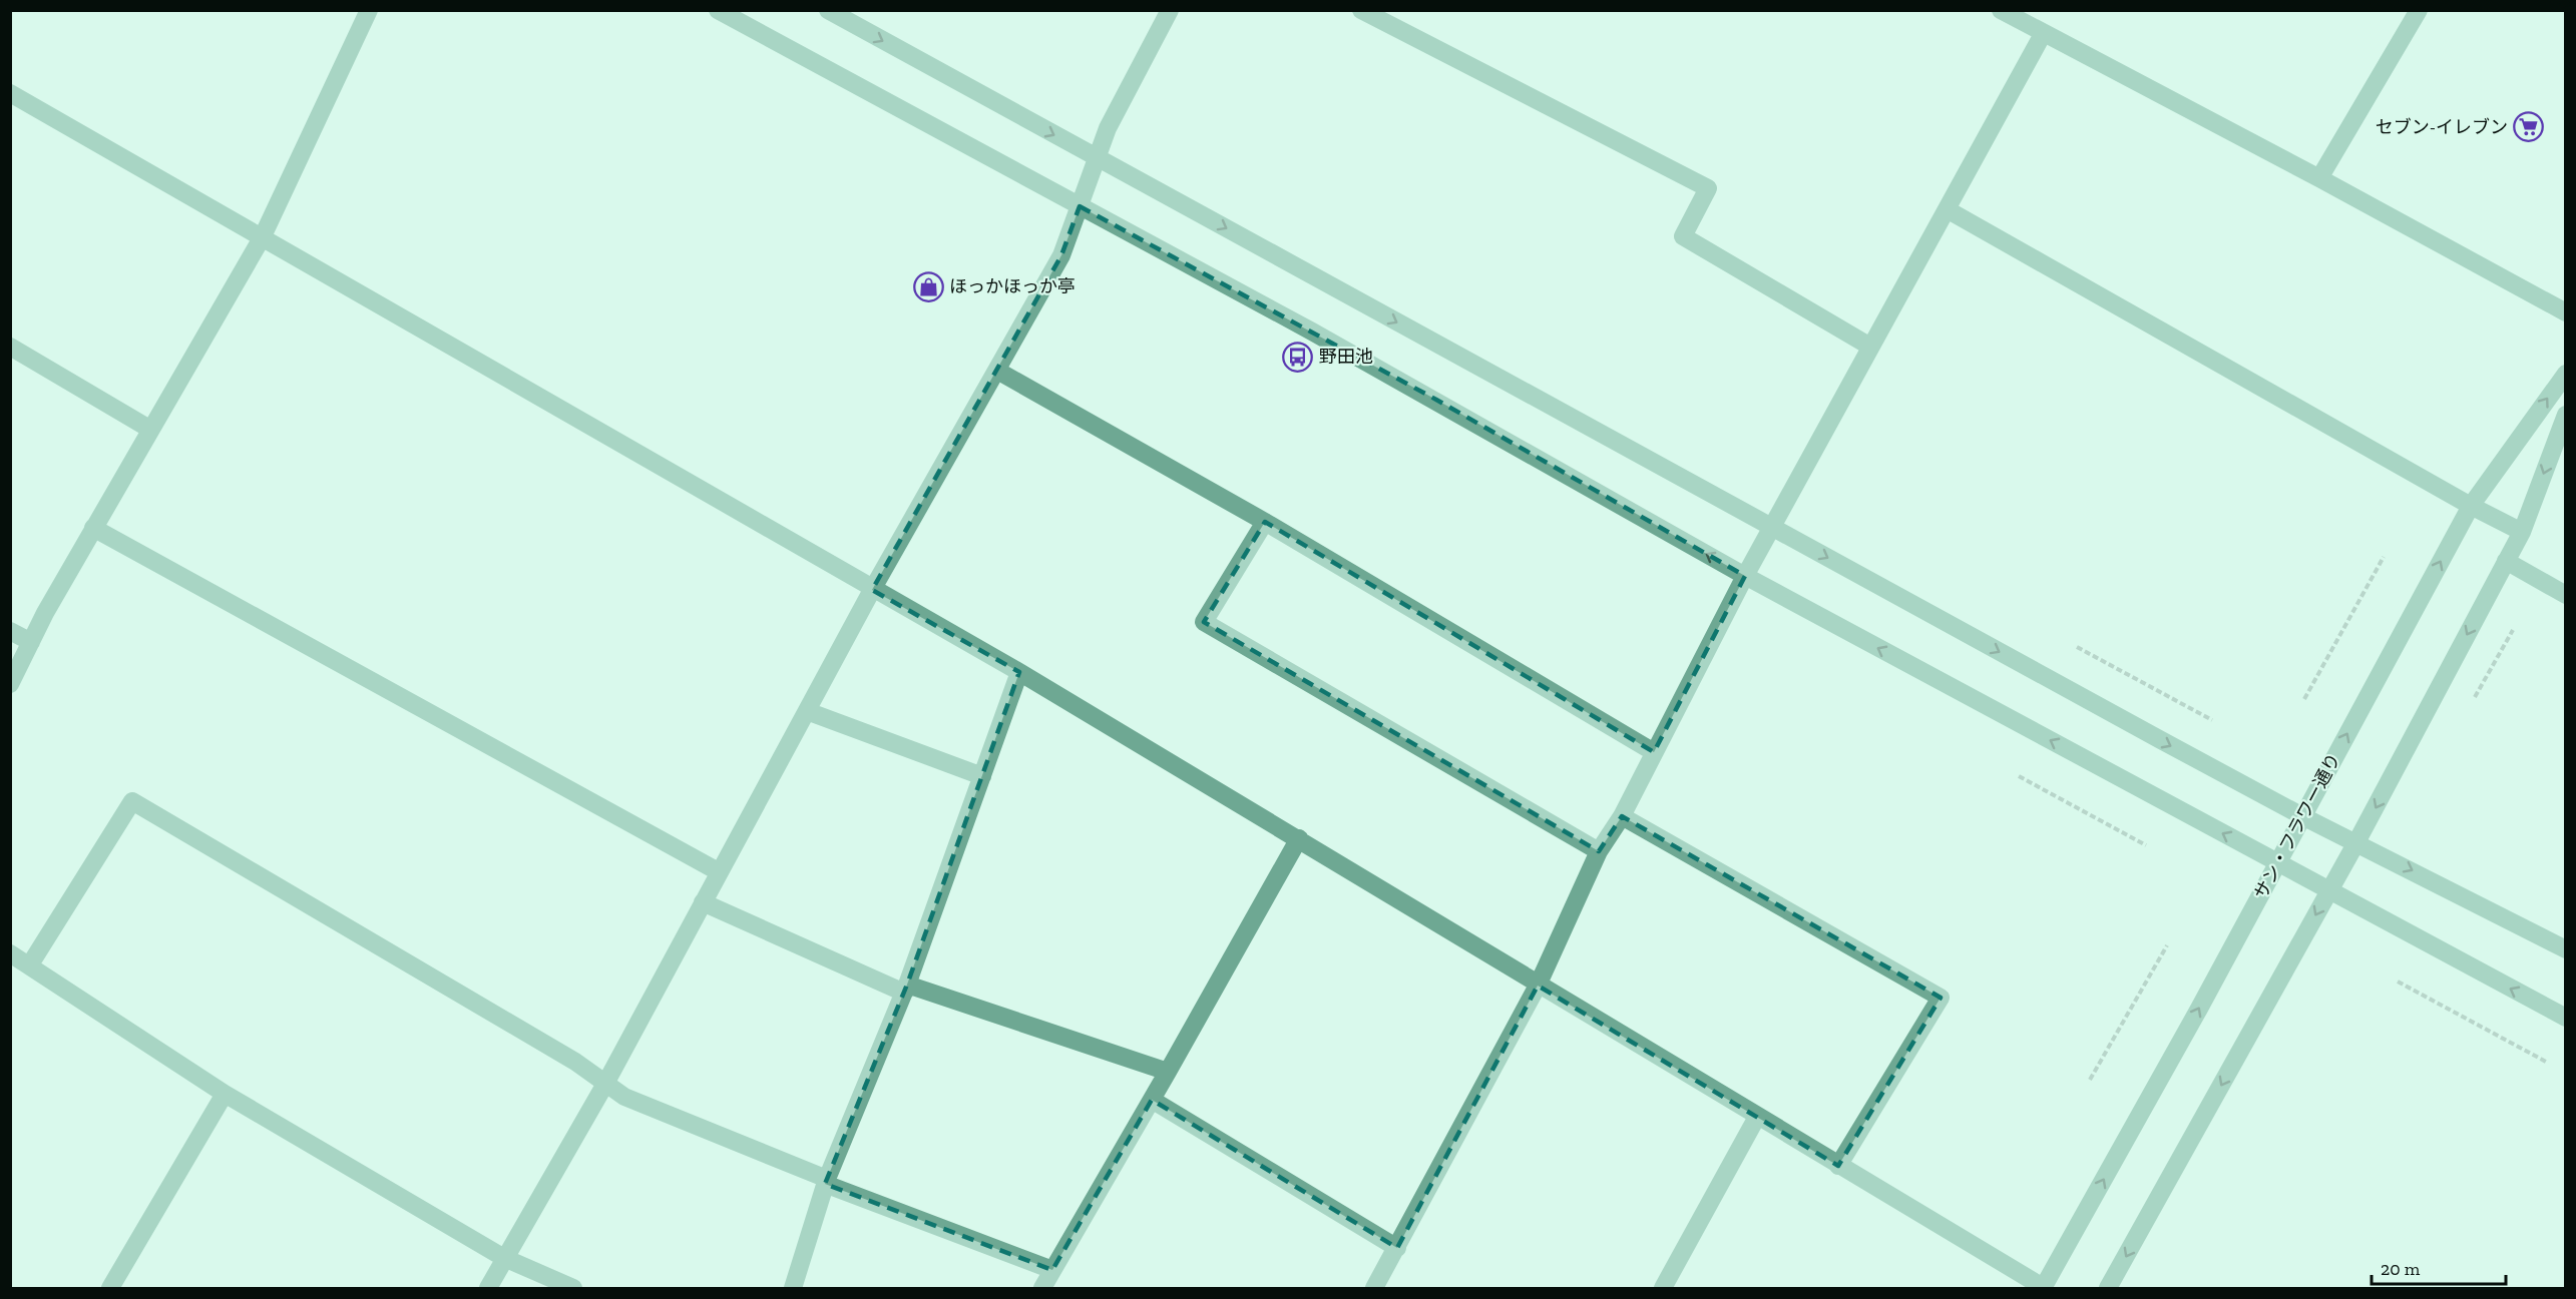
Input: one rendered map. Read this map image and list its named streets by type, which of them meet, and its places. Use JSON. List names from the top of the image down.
{
  "streets": {
    "street": ["サン・フラワー通り"]
  },
  "places": {
    "supermarket": ["セブン-イレブン"],
    "shop": ["ほっかほっか亭"],
    "bus stop": ["野田池"]
  },
  "scale_bar": "20 m"
}
